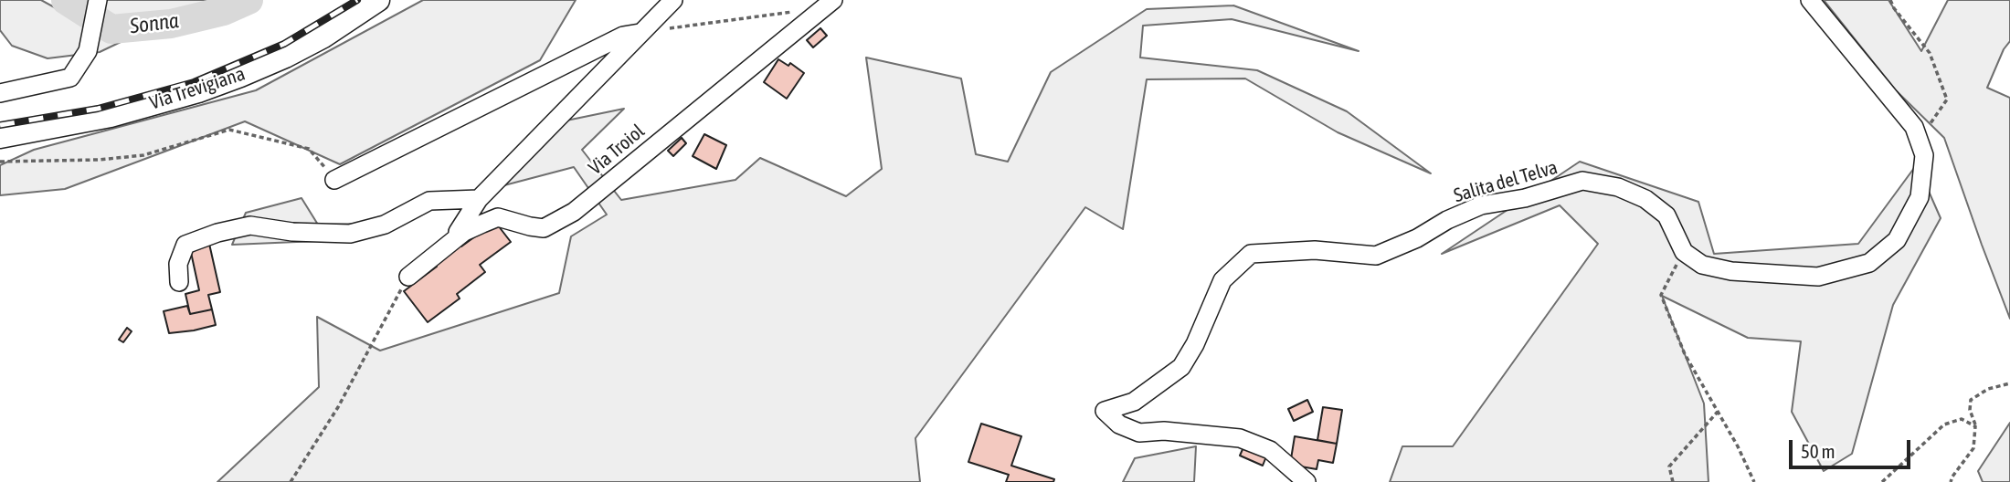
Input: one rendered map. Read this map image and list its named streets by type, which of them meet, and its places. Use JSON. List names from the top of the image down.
{
  "streets": {
    "main road": ["Via Trevigiana"],
    "street": ["Via Troiol", "Salita del Telva"]
  },
  "water": ["Sonna"],
  "scale_bar": "50 m"
}
